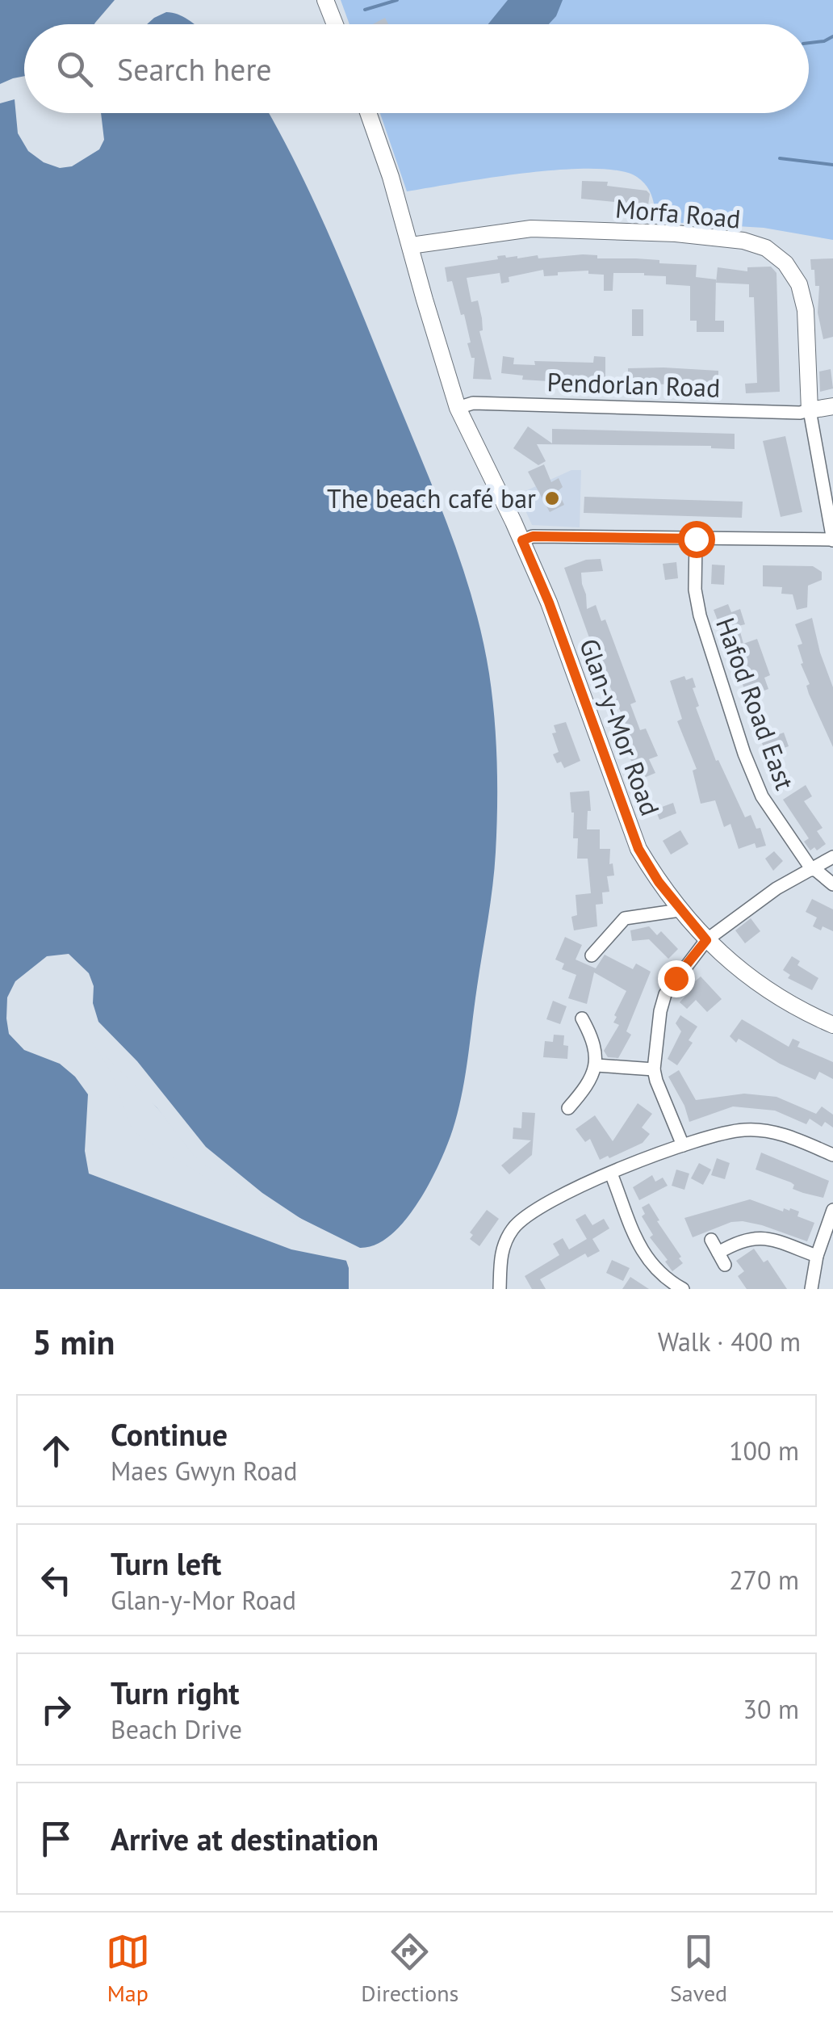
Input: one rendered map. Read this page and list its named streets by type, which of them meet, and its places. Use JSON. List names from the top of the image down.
{
  "streets": {
    "street": [
      "Morfa Road",
      "Pendorlan Road",
      "Hafod Road East",
      "Glan-y-Mor Road"
    ]
  },
  "crossings": [
    ["Morfa Road", "Pendorlan Road"],
    ["Morfa Road", "Glan-y-Mor Road"],
    ["Pendorlan Road", "Glan-y-Mor Road"]
  ],
  "places": ["The beach café bar"],
  "page": {
    "search": "Search here",
    "heading": ["5 min", "Walk · 400 m"],
    "list": [
      ["Continue", "Maes Gwyn Road", "100 m"],
      ["Turn left", "Glan-y-Mor Road", "270 m"],
      ["Turn right", "Beach Drive", "30 m"],
      "Arrive at destination"
    ],
    "nav": ["Map", "Directions", "Saved"]
  }
}
